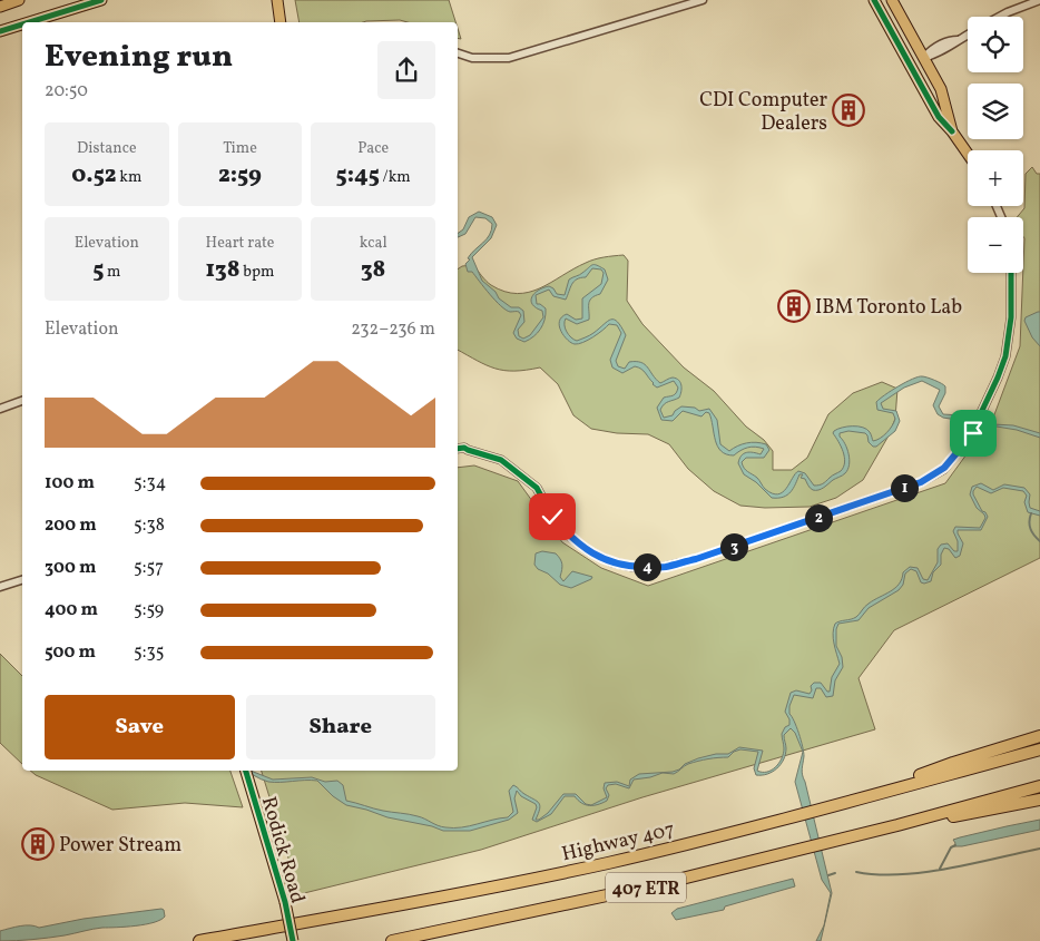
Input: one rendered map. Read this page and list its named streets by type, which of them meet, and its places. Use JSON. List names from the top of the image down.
{
  "streets": {
    "highway": ["Highway 407", "407 ETR"],
    "main road": ["Rodick Road"]
  },
  "places": {
    "building": ["CDI Computer Dealers", "IBM Toronto Lab", "Power Stream"]
  },
  "page": {
    "map_buttons": ["+", "−"],
    "heading": ["Evening run", "20:50"],
    "stats": [
      ["Distance", "0.52 km"],
      ["Time", "2:59"],
      ["Pace", "5:45 /km"],
      ["Elevation", "5 m"],
      ["Heart rate", "138 bpm"],
      ["kcal", "38"]
    ],
    "chart": ["Elevation", "232–236 m"],
    "list": [
      {
        "name": "100 m",
        "note": "5:34"
      },
      {
        "name": "200 m",
        "note": "5:38"
      },
      {
        "name": "300 m",
        "note": "5:57"
      },
      {
        "name": "400 m",
        "note": "5:59"
      },
      {
        "name": "500 m",
        "note": "5:35"
      }
    ],
    "pins": [
      "1",
      "2",
      "3",
      "4"
    ],
    "buttons": ["Save", "Share"]
  }
}
